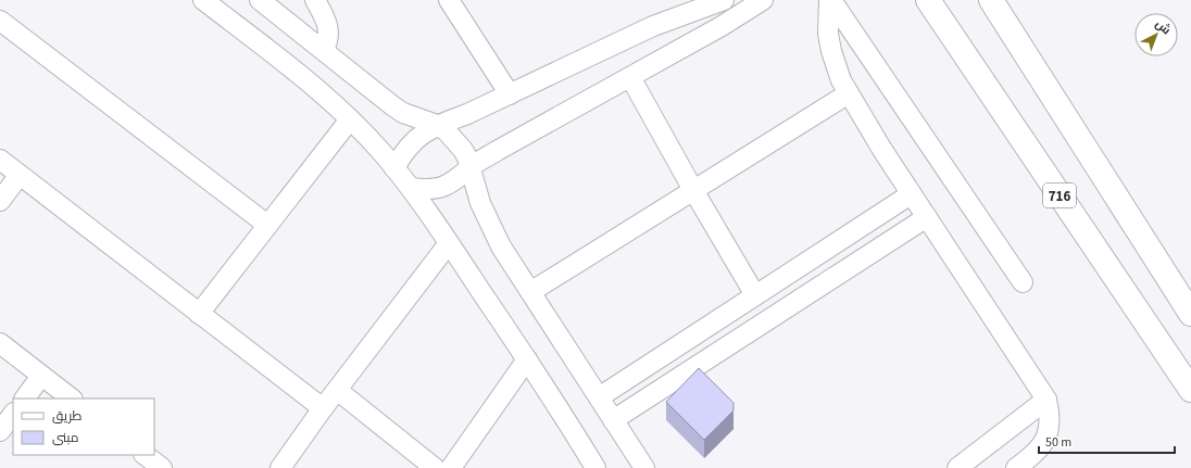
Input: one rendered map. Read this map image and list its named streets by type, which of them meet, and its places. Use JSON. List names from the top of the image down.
{
  "streets": {
    "main road": ["716"]
  },
  "legend": ["طريق", "مبنى"],
  "scale_bar": "50 m",
  "north": "top right"
}
